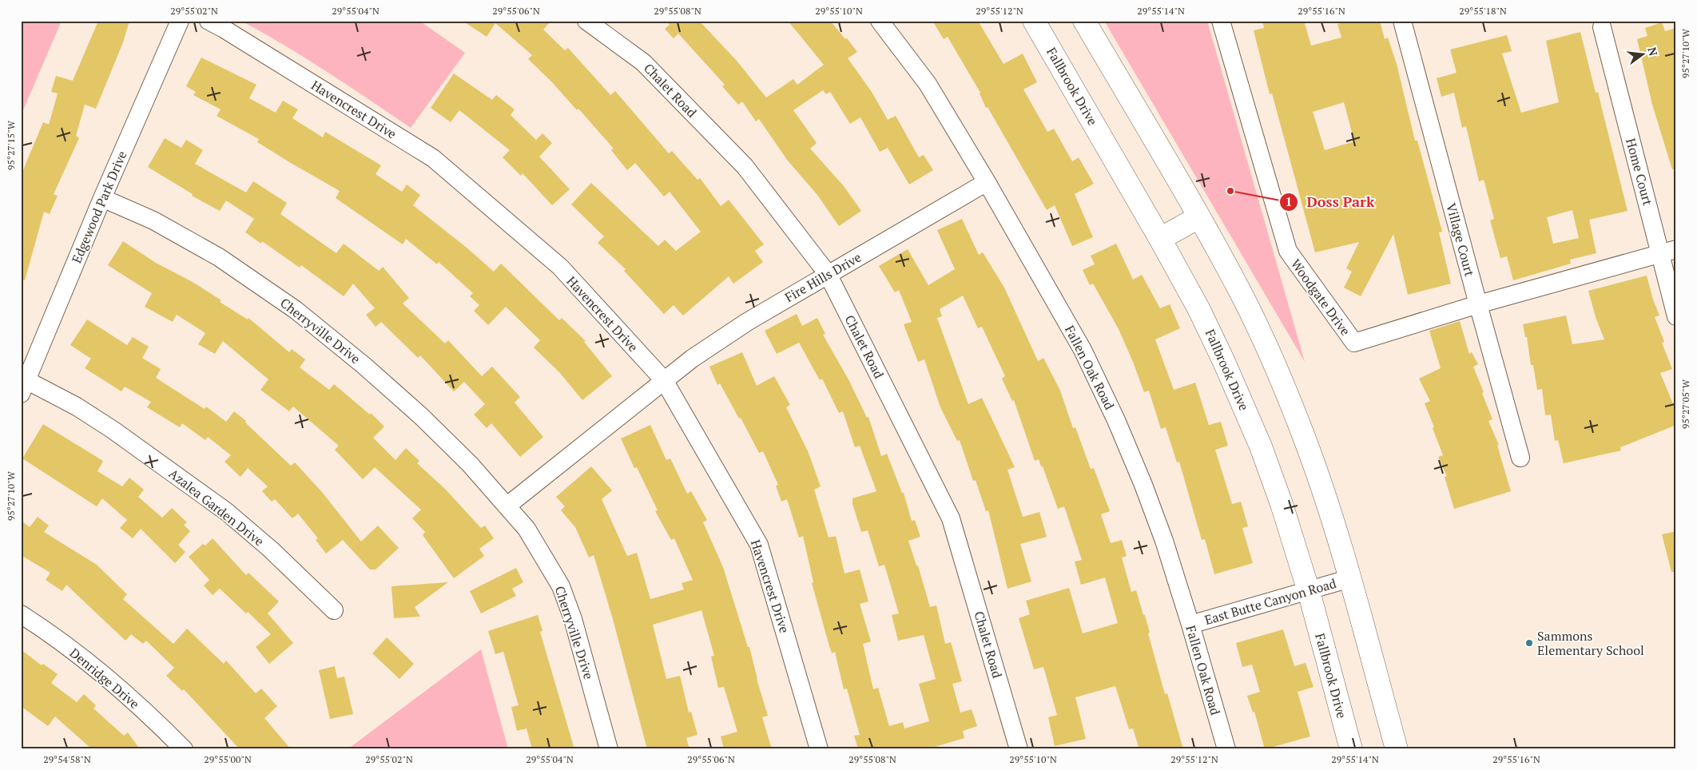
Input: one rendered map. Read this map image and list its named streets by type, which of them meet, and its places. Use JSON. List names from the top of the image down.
{
  "streets": {
    "main road": ["Fallbrook Drive"],
    "street": [
      "Chalet Road",
      "Havencrest Drive",
      "Home Court",
      "Edgewood Park Drive",
      "Village Court",
      "Fire Hills Drive",
      "Woodgate Drive",
      "Cherryville Drive",
      "Fallen Oak Road",
      "Azalea Garden Drive",
      "East Butte Canyon Road",
      "Denridge Drive"
    ]
  },
  "crossings": [
    ["Fallbrook Drive", "East Butte Canyon Road"],
    ["Chalet Road", "Fire Hills Drive"],
    ["Havencrest Drive", "Fire Hills Drive"],
    ["Home Court", "Woodgate Drive"],
    ["Edgewood Park Drive", "Cherryville Drive"],
    ["Edgewood Park Drive", "Azalea Garden Drive"],
    ["Village Court", "Woodgate Drive"],
    ["Fire Hills Drive", "Fallen Oak Road"],
    ["Fallen Oak Road", "East Butte Canyon Road"]
  ],
  "places": ["Doss Park", "Sammons Elementary School"],
  "north": "right",
  "coordinates": [
    "29°55'02\"N",
    "29°55'04\"N",
    "29°55'06\"N",
    "29°55'08\"N",
    "29°55'10\"N",
    "29°55'12\"N",
    "29°55'14\"N",
    "29°55'16\"N",
    "29°55'18\"N",
    "95°27'10\"W",
    "95°27'15\"W",
    "95°27'05\"W",
    "29°54'58\"N",
    "29°55'00\"N"
  ]
}
